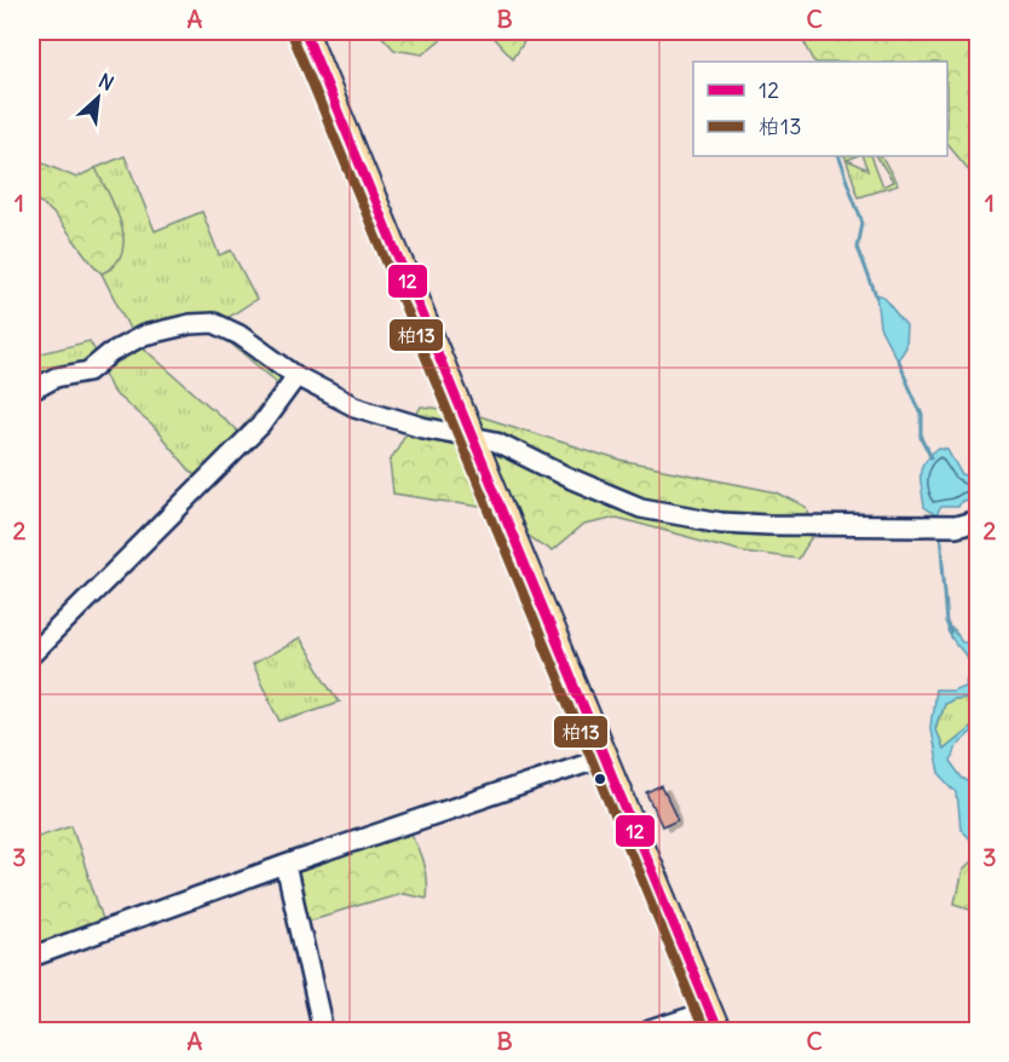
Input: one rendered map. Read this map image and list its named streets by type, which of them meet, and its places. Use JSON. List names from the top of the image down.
{
  "lines": ["transit line 12", "transit line 柏13"],
  "legend": ["12", "柏13"],
  "north": "top right",
  "grid": {
    "columns": ["A", "B", "C"],
    "rows": ["1", "2", "3"]
  }
}
